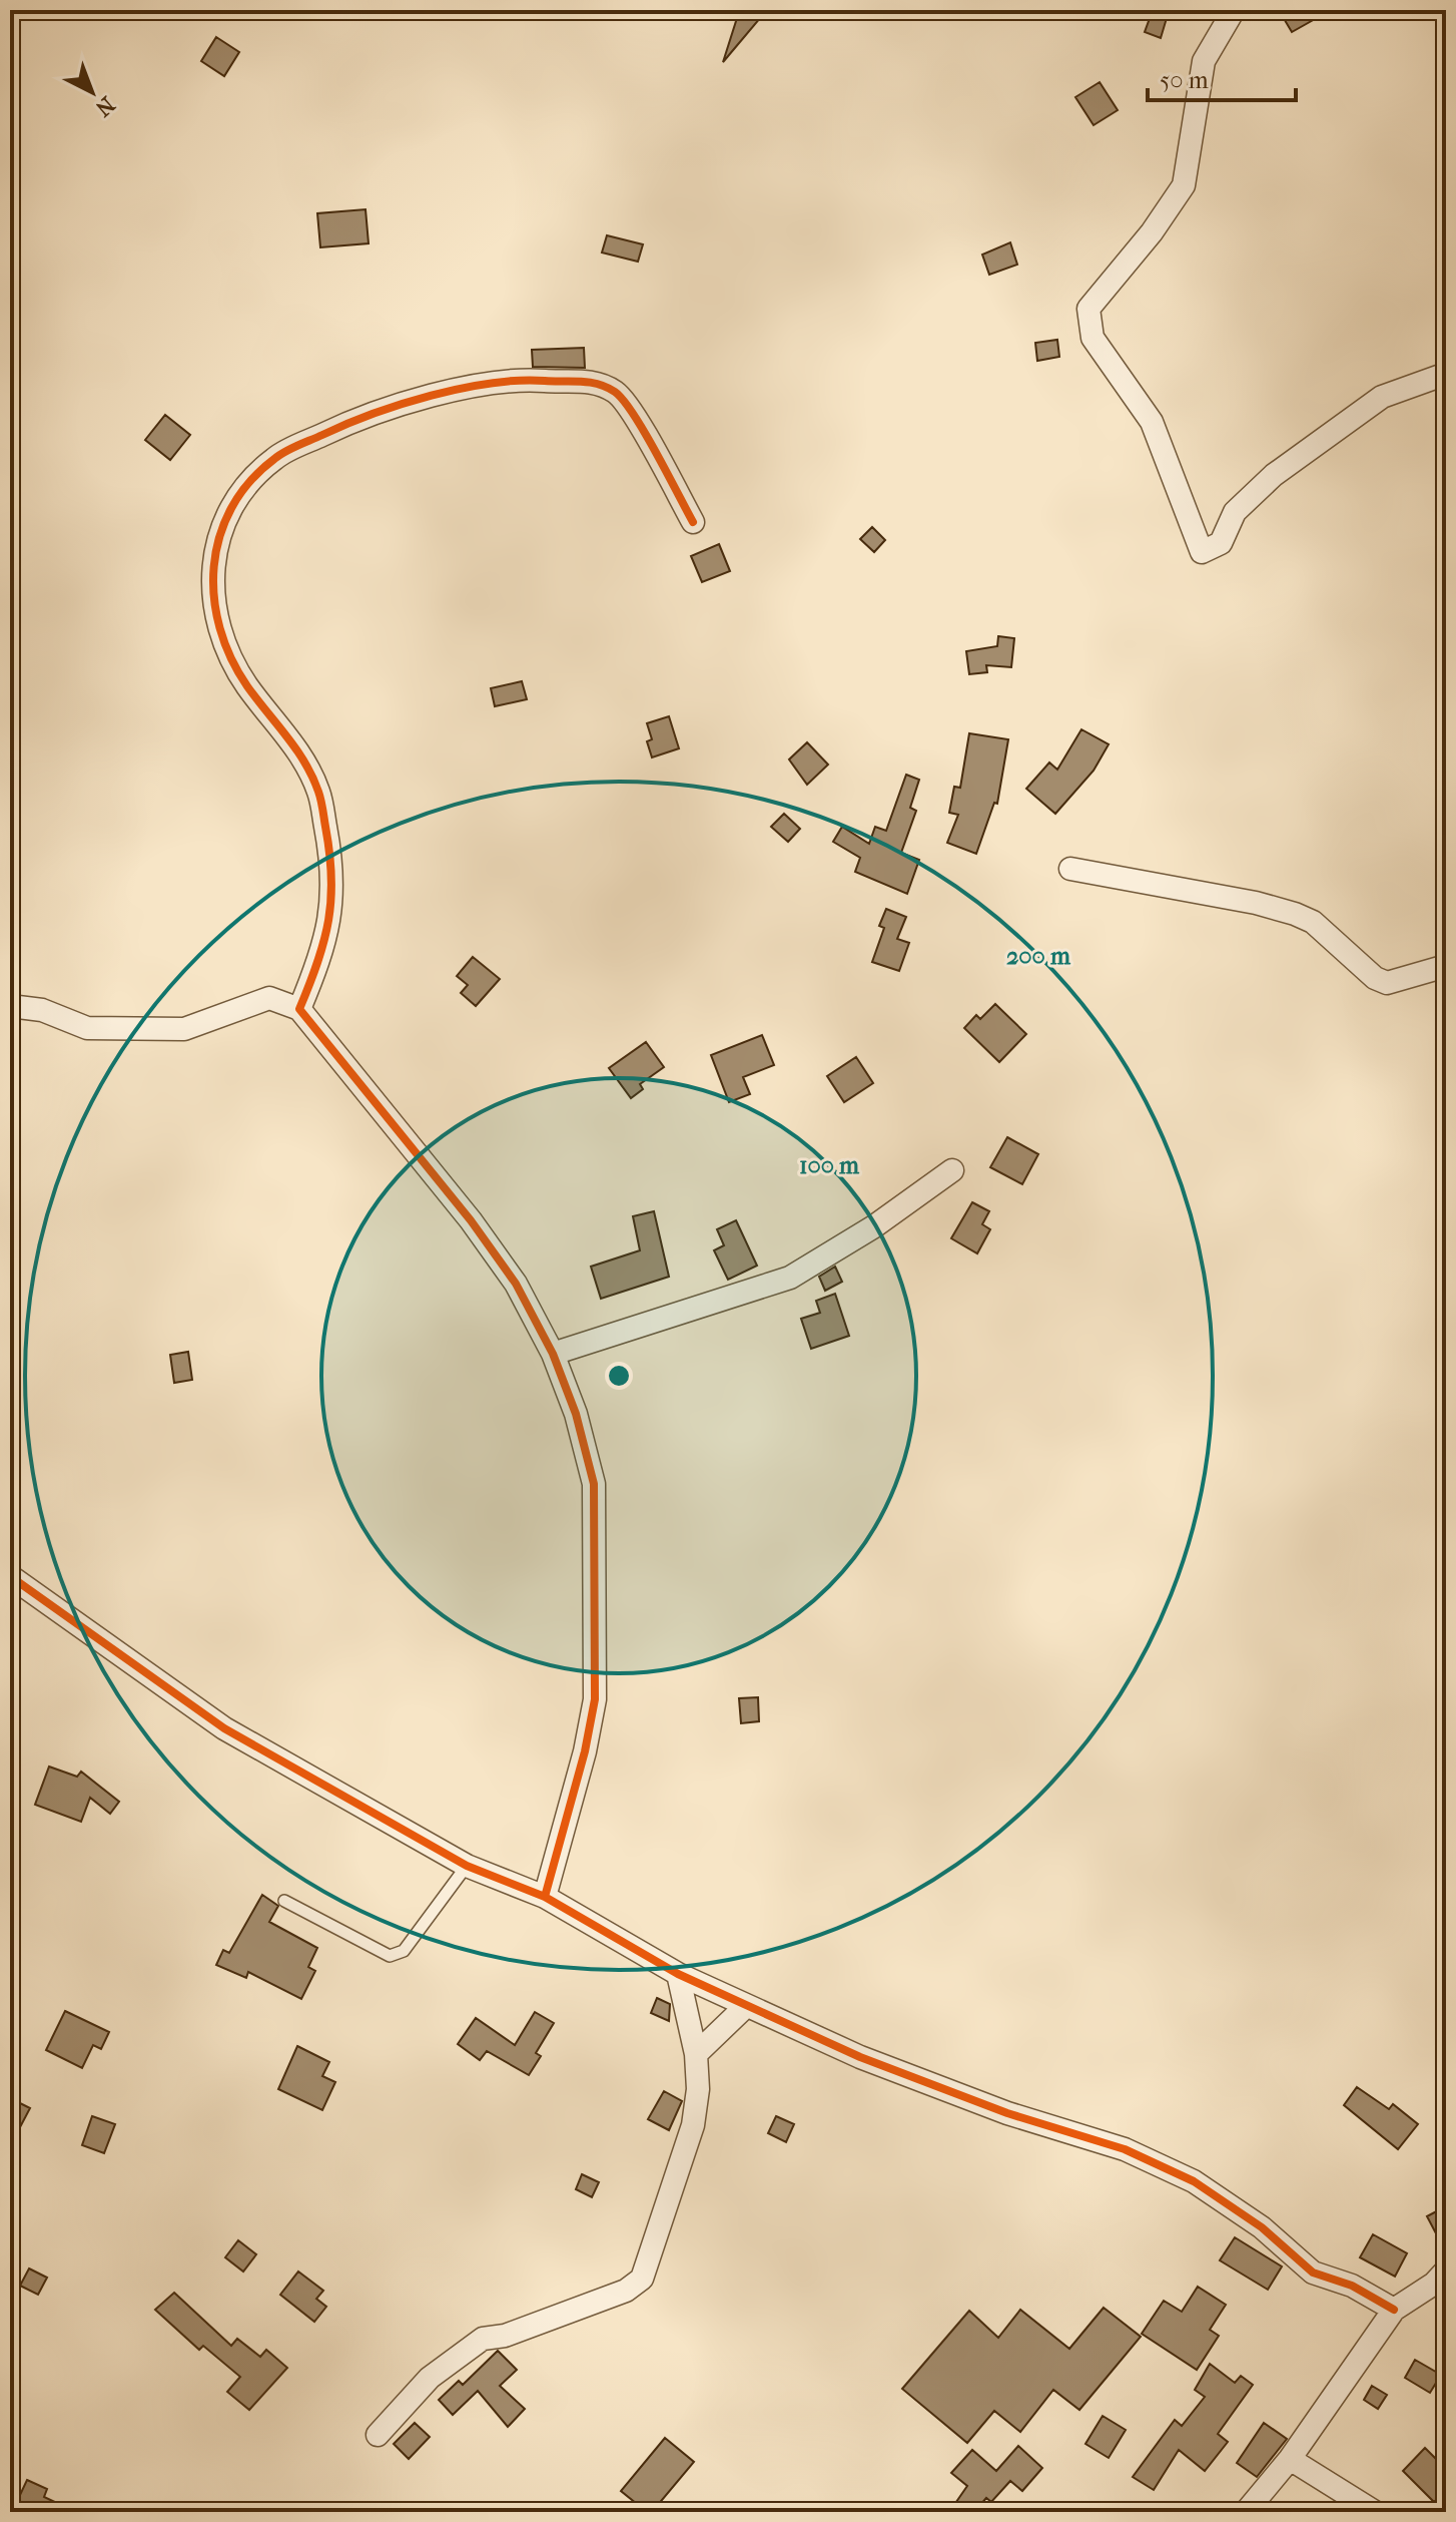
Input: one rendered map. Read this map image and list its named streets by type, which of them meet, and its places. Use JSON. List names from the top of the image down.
{
  "scale_bar": "50 m",
  "north": "bottom right",
  "rings": ["200 m", "100 m"]
}
